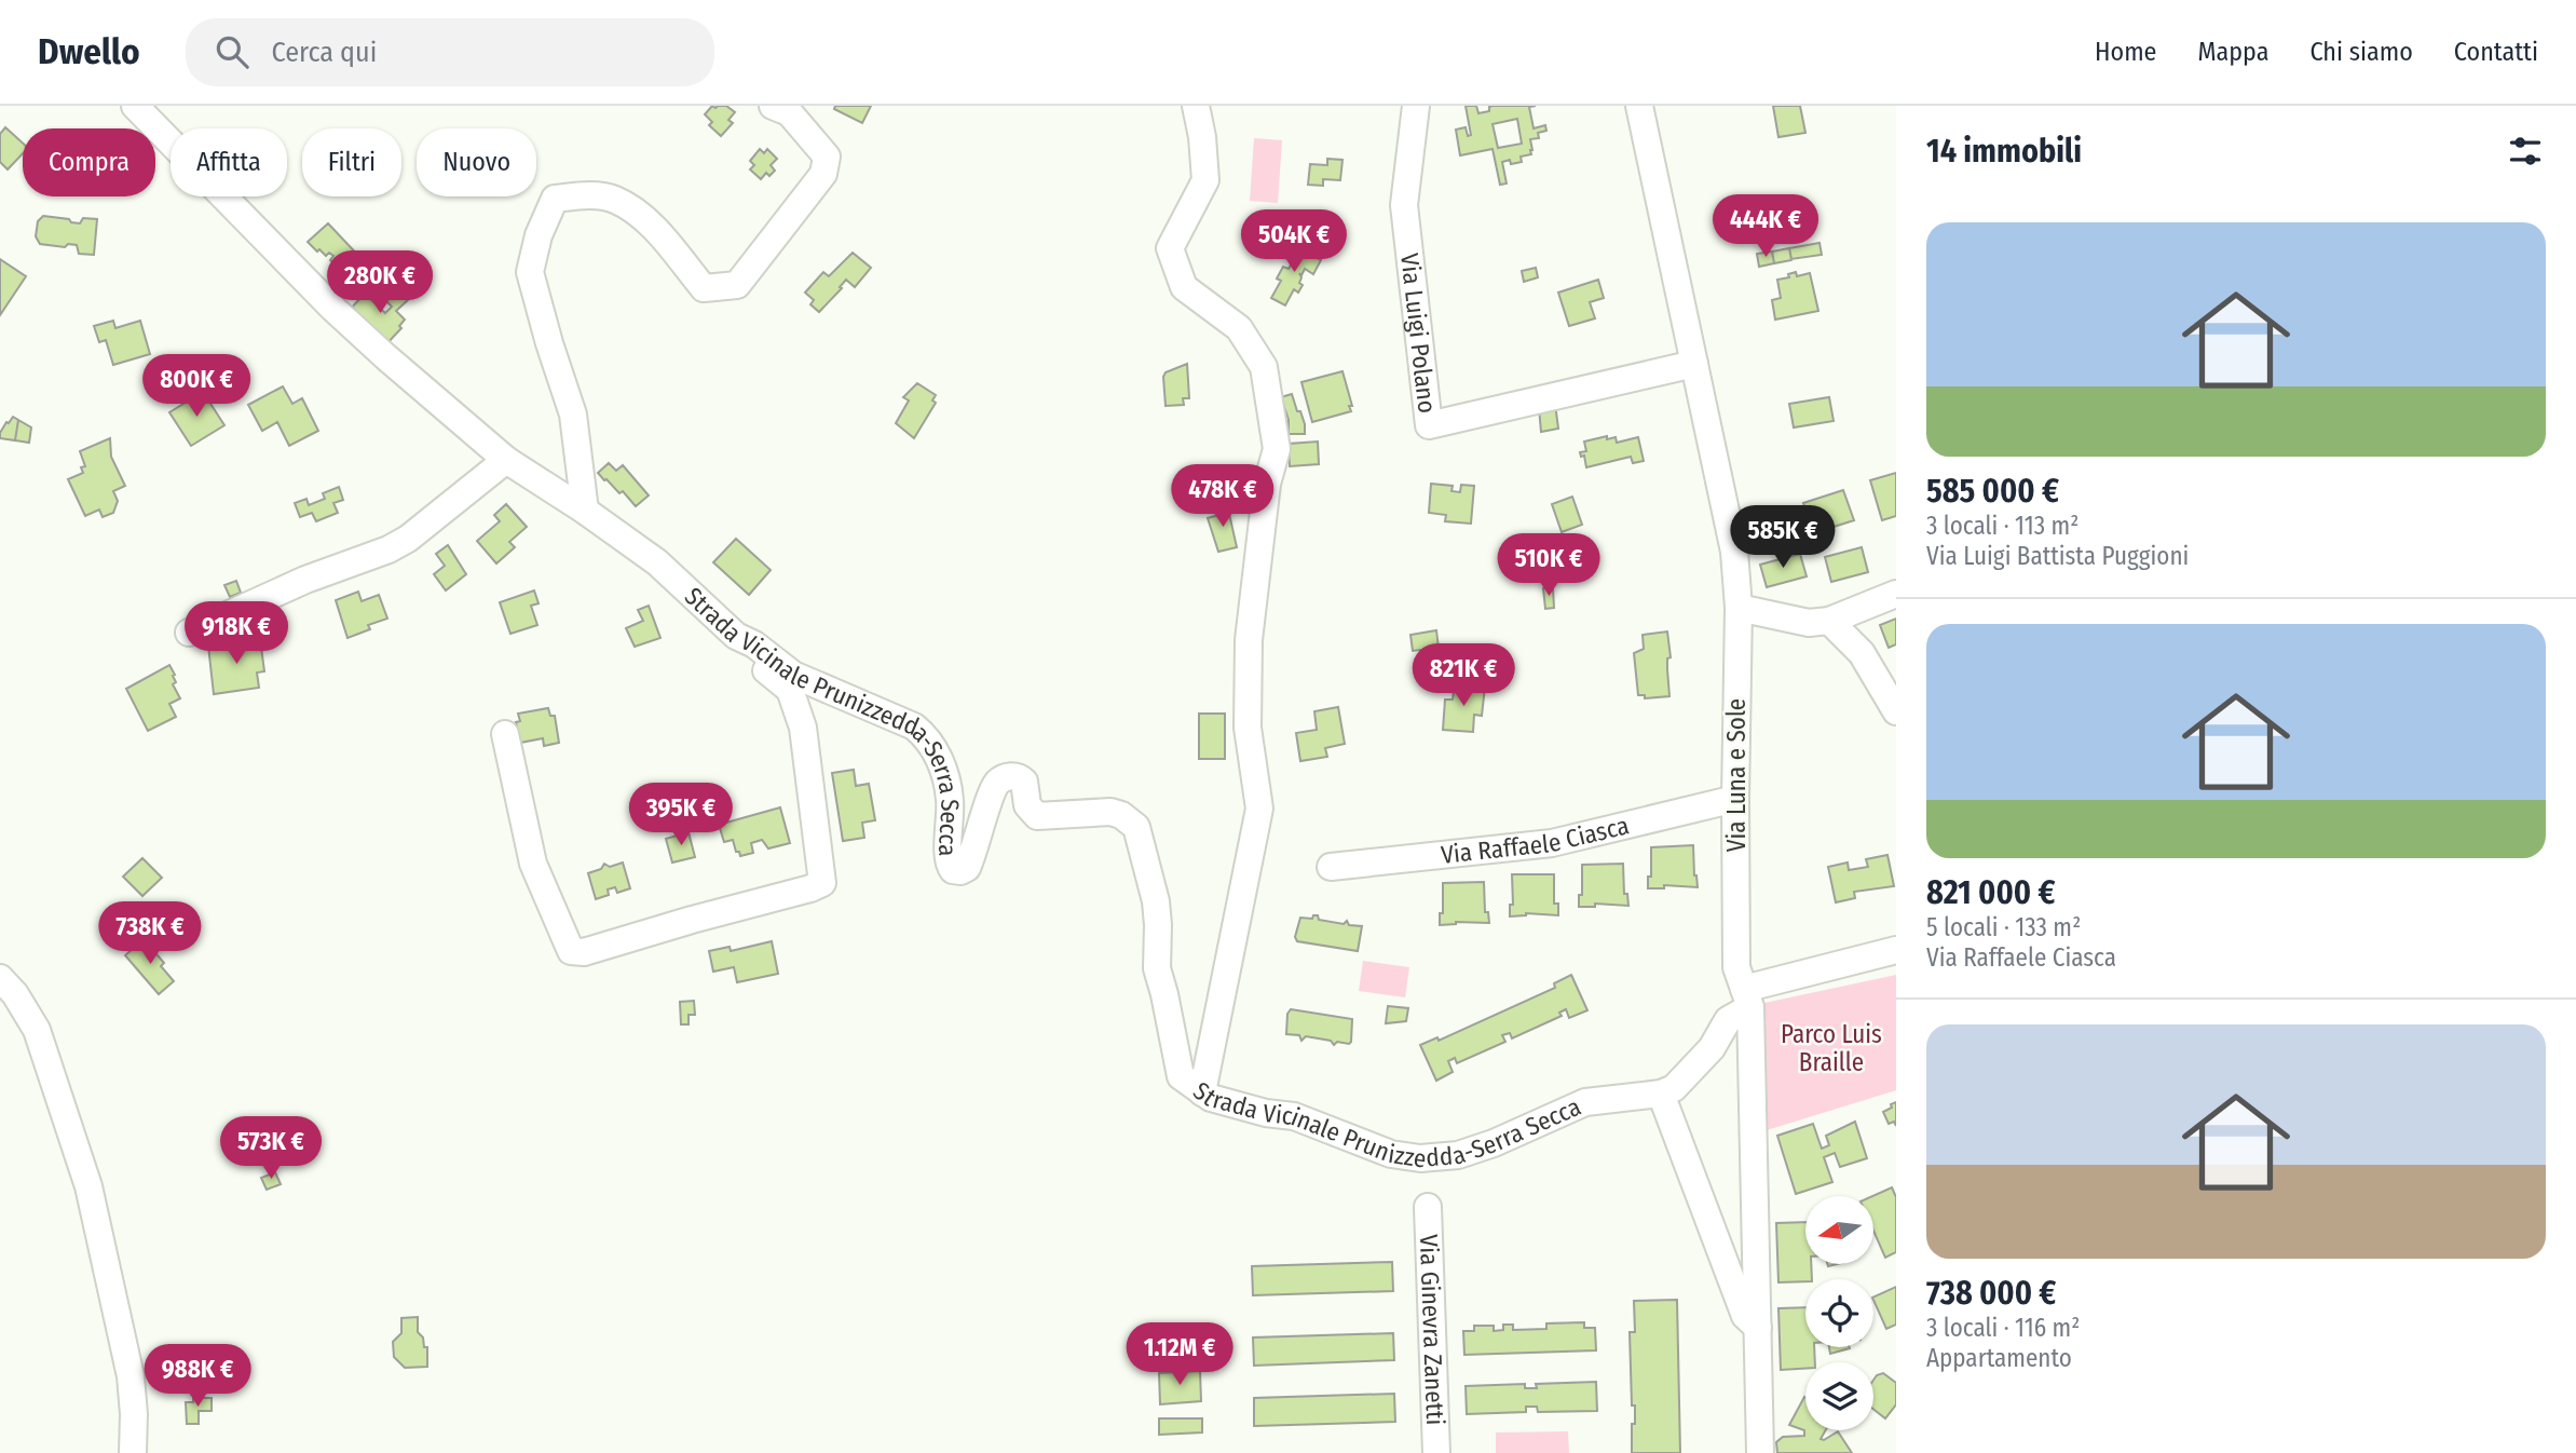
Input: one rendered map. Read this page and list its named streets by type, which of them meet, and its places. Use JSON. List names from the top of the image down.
{
  "streets": {
    "street": [
      "Via Luigi Polano",
      "Strada Vicinale Prunizzedda-Serra Secca",
      "Via Luna e Sole",
      "Via Raffaele Ciasca",
      "Via Ginevra Zanetti"
    ]
  },
  "crossings": [
    ["Via Luigi Polano", "Via Luna e Sole"],
    ["Via Luna e Sole", "Via Raffaele Ciasca"]
  ],
  "parks": ["Parco Luis Braille"],
  "north": "left",
  "page": {
    "header": "Dwello",
    "search": "Cerca qui",
    "nav": [
      "Home",
      "Mappa",
      "Chi siamo",
      "Contatti"
    ],
    "heading": "14 immobili",
    "chip": [
      "Compra",
      "Affitta",
      "Filtri",
      "Nuovo"
    ],
    "price": [
      "444K €",
      "504K €",
      "280K €",
      "800K €",
      "478K €",
      "585K €",
      "510K €",
      "918K €",
      "821K €",
      "395K €",
      "738K €",
      "573K €",
      "1.12M €",
      "988K €"
    ],
    "list": [
      {
        "name": "585 000 €",
        "note": "3 locali · 113 m² · Via Luigi Battista Puggioni"
      },
      {
        "name": "821 000 €",
        "note": "5 locali · 133 m² · Via Raffaele Ciasca"
      },
      {
        "name": "738 000 €",
        "note": "3 locali · 116 m² · Appartamento"
      }
    ]
  }
}
